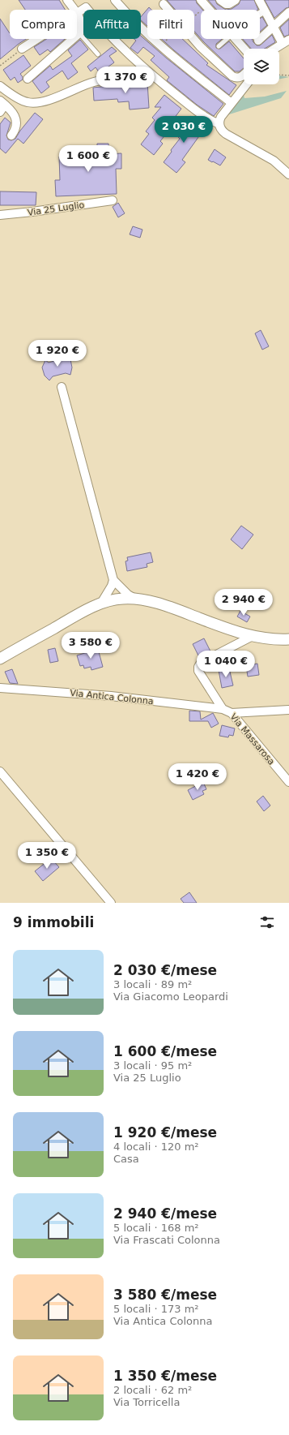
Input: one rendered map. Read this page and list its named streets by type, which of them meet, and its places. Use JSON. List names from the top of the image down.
{
  "streets": {
    "street": ["Via 25 Luglio", "Via Antica Colonna", "Via Massarosa"]
  },
  "crossings": [
    ["Via Antica Colonna", "Via Massarosa"]
  ],
  "page": {
    "chip": [
      "Compra",
      "Affitta",
      "Filtri",
      "Nuovo"
    ],
    "price": [
      "1 370 €",
      "2 030 €",
      "1 600 €",
      "1 920 €",
      "2 940 €",
      "3 580 €",
      "1 040 €",
      "1 420 €",
      "1 350 €"
    ],
    "heading": "9 immobili",
    "list": [
      {
        "name": "2 030 €/mese",
        "note": "3 locali · 89 m² · Via Giacomo Leopardi"
      },
      {
        "name": "1 600 €/mese",
        "note": "3 locali · 95 m² · Via 25 Luglio"
      },
      {
        "name": "1 920 €/mese",
        "note": "4 locali · 120 m² · Casa"
      },
      {
        "name": "2 940 €/mese",
        "note": "5 locali · 168 m² · Via Frascati Colonna"
      },
      {
        "name": "3 580 €/mese",
        "note": "5 locali · 173 m² · Via Antica Colonna"
      },
      {
        "name": "1 350 €/mese",
        "note": "2 locali · 62 m² · Via Torricella"
      }
    ]
  }
}
